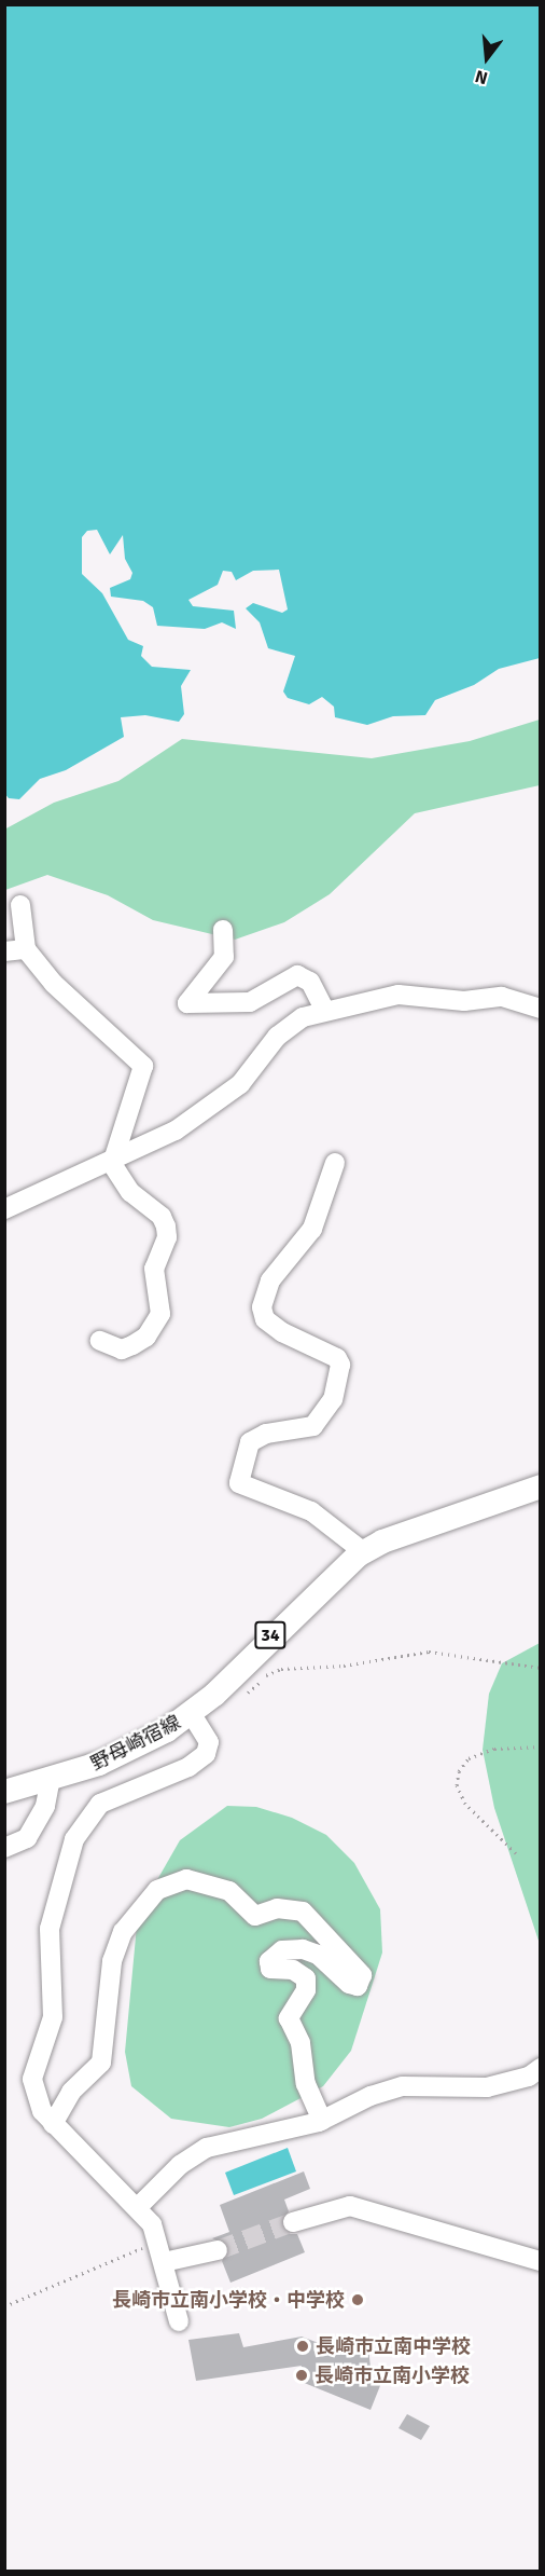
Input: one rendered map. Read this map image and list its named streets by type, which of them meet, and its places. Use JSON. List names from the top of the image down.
{
  "streets": {
    "main road": ["34", "野母崎宿線"]
  },
  "places": ["長崎市立南小学校・中学校", "長崎市立南中学校", "長崎市立南小学校"],
  "north": "bottom"
}
